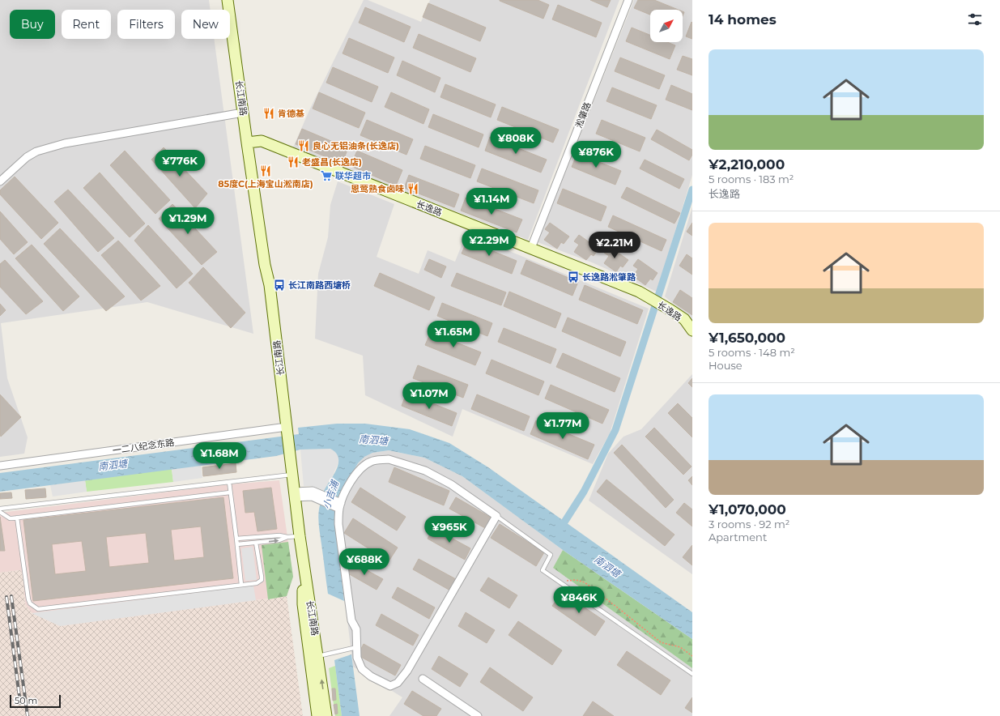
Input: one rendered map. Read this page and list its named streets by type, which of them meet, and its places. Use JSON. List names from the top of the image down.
{
  "streets": {
    "main road": ["长江南路", "长逸路"],
    "street": ["淞肇路", "一二八纪念东路"]
  },
  "crossings": [
    ["长江南路", "长逸路"],
    ["长江南路", "一二八纪念东路"],
    ["淞肇路", "长逸路"]
  ],
  "water": ["南泗塘", "小吉浦"],
  "places": {
    "restaurant": [
      "肯德基",
      "良心无铝油条(长逸店)",
      "老盛昌(长逸店)",
      "85度C(上海宝山淞南店)",
      "恩莺熟食卤味"
    ],
    "supermarket": ["联华超市"],
    "bus stop": ["长逸路淞肇路", "长江南路西塘桥"]
  },
  "scale_bar": "50 m",
  "north": "top right",
  "page": {
    "heading": "14 homes",
    "chip": [
      "Buy",
      "Rent",
      "Filters",
      "New"
    ],
    "list": [
      {
        "name": "¥2,210,000",
        "note": "5 rooms · 183 m² · 长逸路"
      },
      {
        "name": "¥1,650,000",
        "note": "5 rooms · 148 m² · House"
      },
      {
        "name": "¥1,070,000",
        "note": "3 rooms · 92 m² · Apartment"
      }
    ],
    "price": [
      "¥808K",
      "¥876K",
      "¥776K",
      "¥1.14M",
      "¥1.29M",
      "¥2.29M",
      "¥2.21M",
      "¥1.65M",
      "¥1.07M",
      "¥1.77M",
      "¥1.68M",
      "¥965K",
      "¥688K",
      "¥846K"
    ],
    "scale": "50 m"
  }
}
